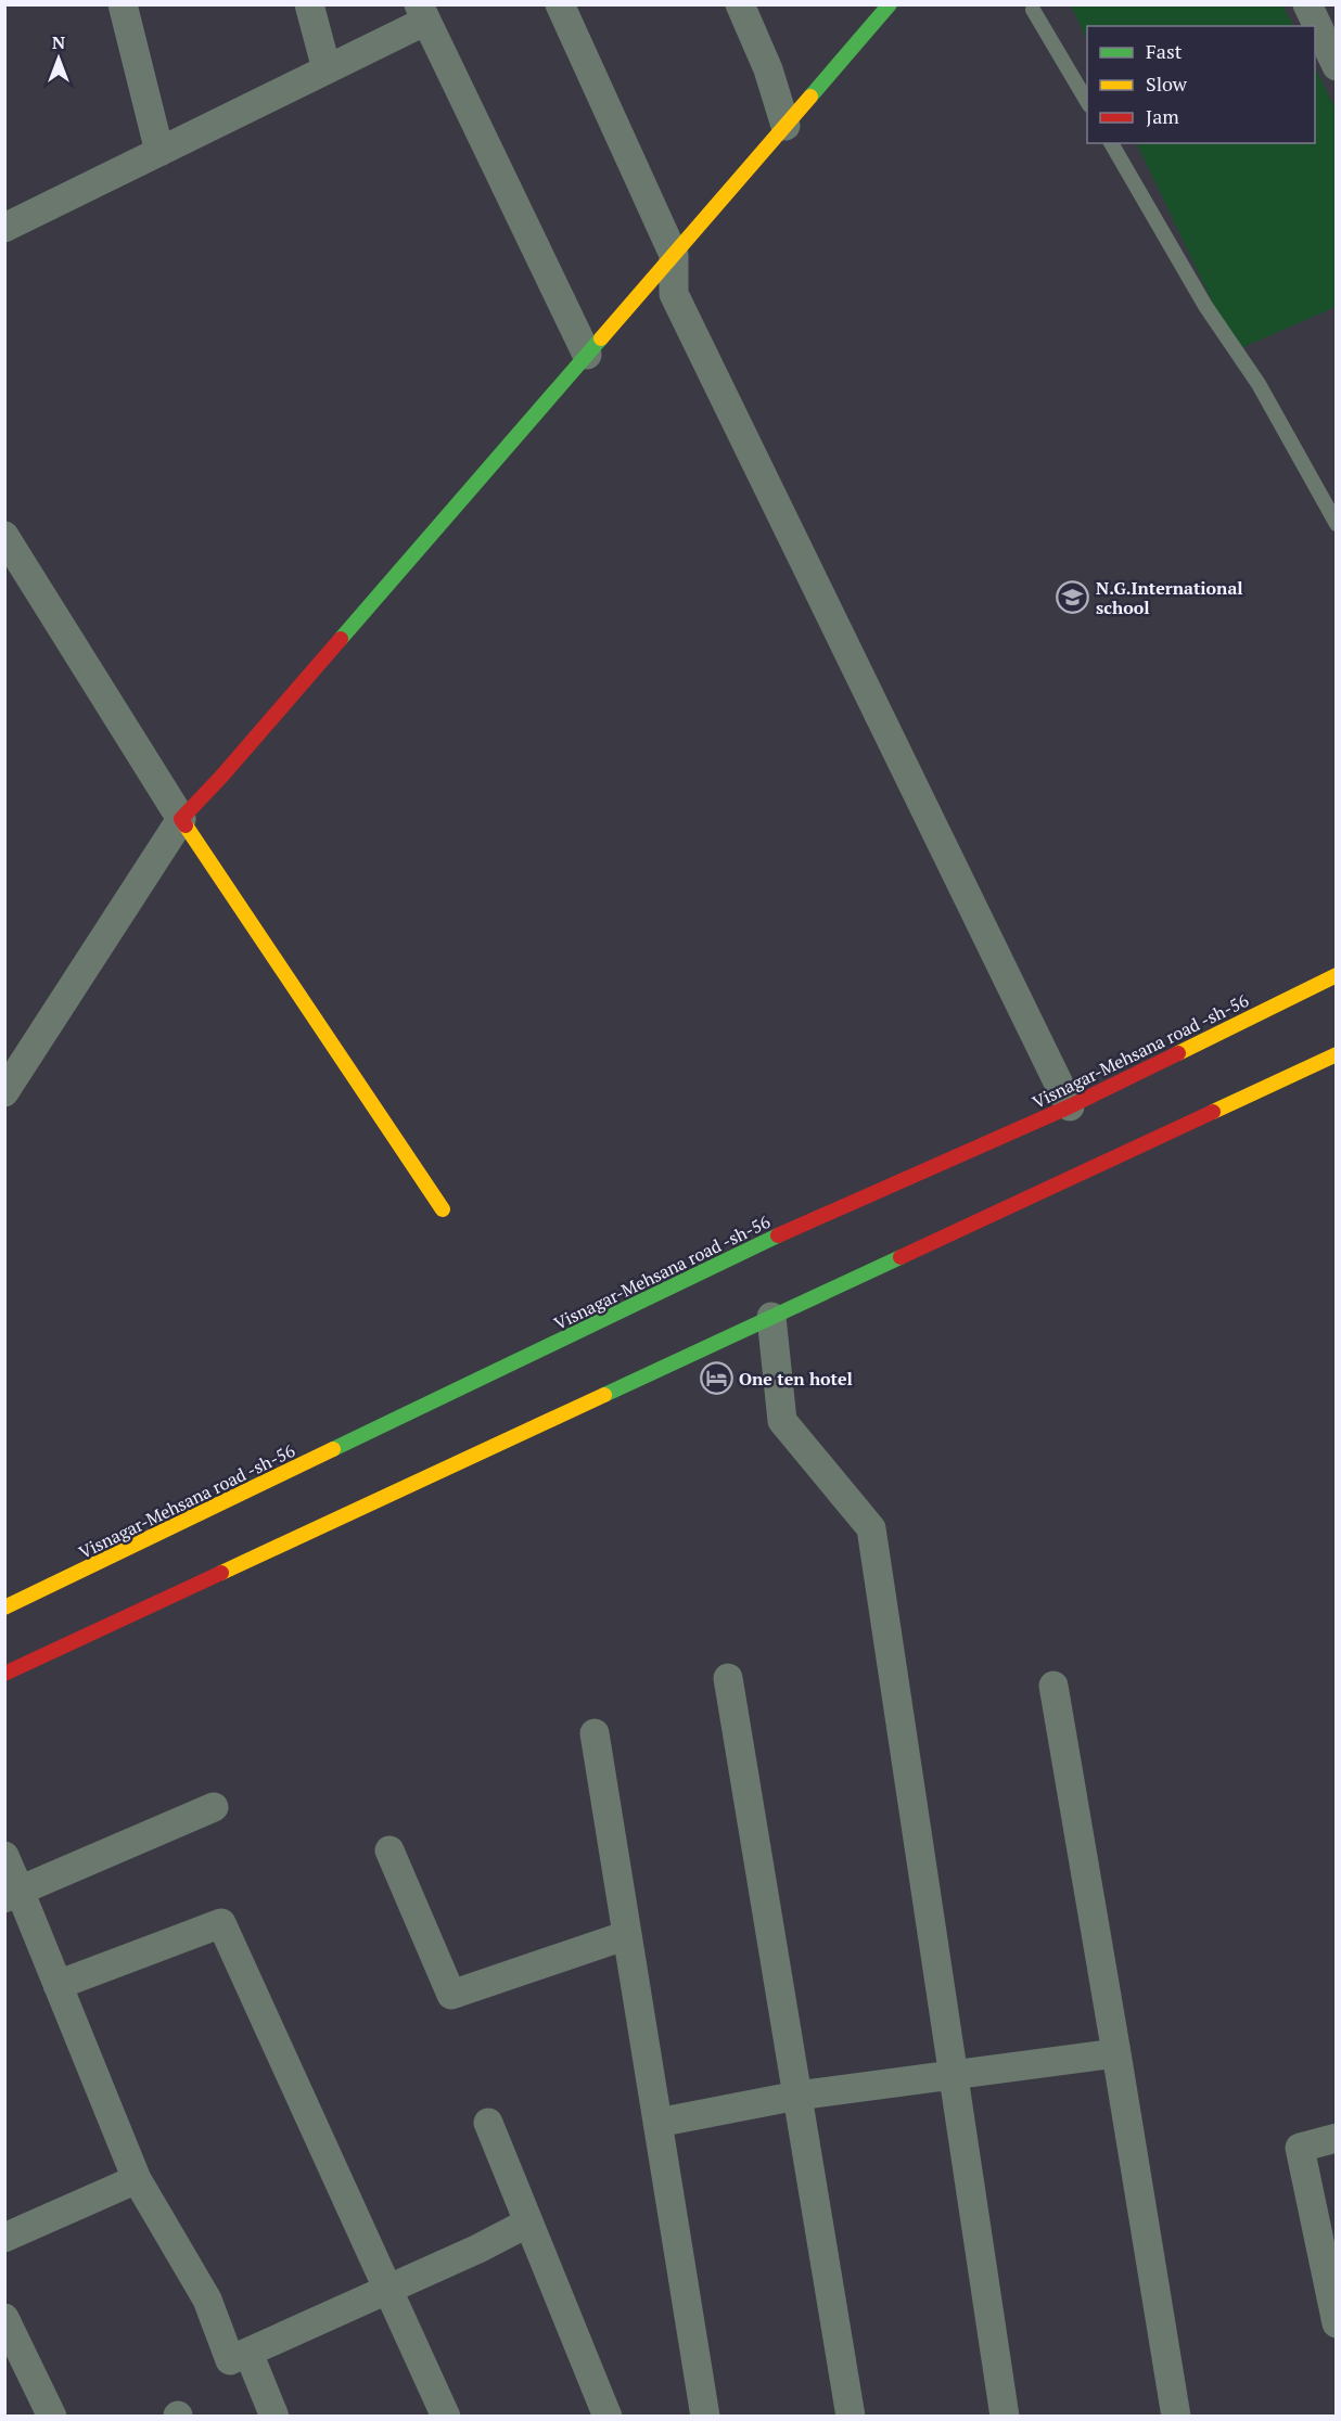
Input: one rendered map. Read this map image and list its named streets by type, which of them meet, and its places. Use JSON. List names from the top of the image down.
{
  "streets": {
    "main road": ["Visnagar-Mehsana road -sh-56"]
  },
  "places": {
    "school or university": ["N.G.International school"],
    "hotel": ["One ten hotel"]
  },
  "legend": ["Fast", "Slow", "Jam"],
  "north": "top"
}
